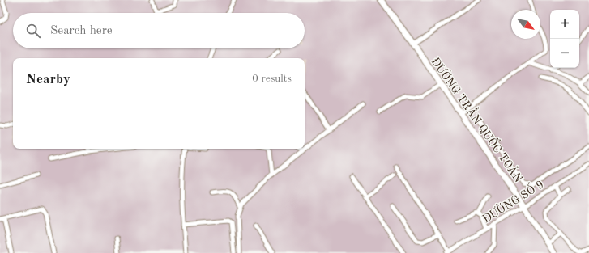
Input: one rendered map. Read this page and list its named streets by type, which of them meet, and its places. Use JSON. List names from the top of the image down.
{
  "streets": {
    "main road": ["ĐƯỜNG TRẦN QUỐC TOẢN"],
    "street": ["ĐƯỜNG SỐ 9"]
  },
  "crossings": [
    ["ĐƯỜNG TRẦN QUỐC TOẢN", "ĐƯỜNG SỐ 9"]
  ],
  "north": "bottom right",
  "page": {
    "map_buttons": ["+", "−"],
    "search": "Search here",
    "heading": ["Nearby", "0 results"]
  }
}
